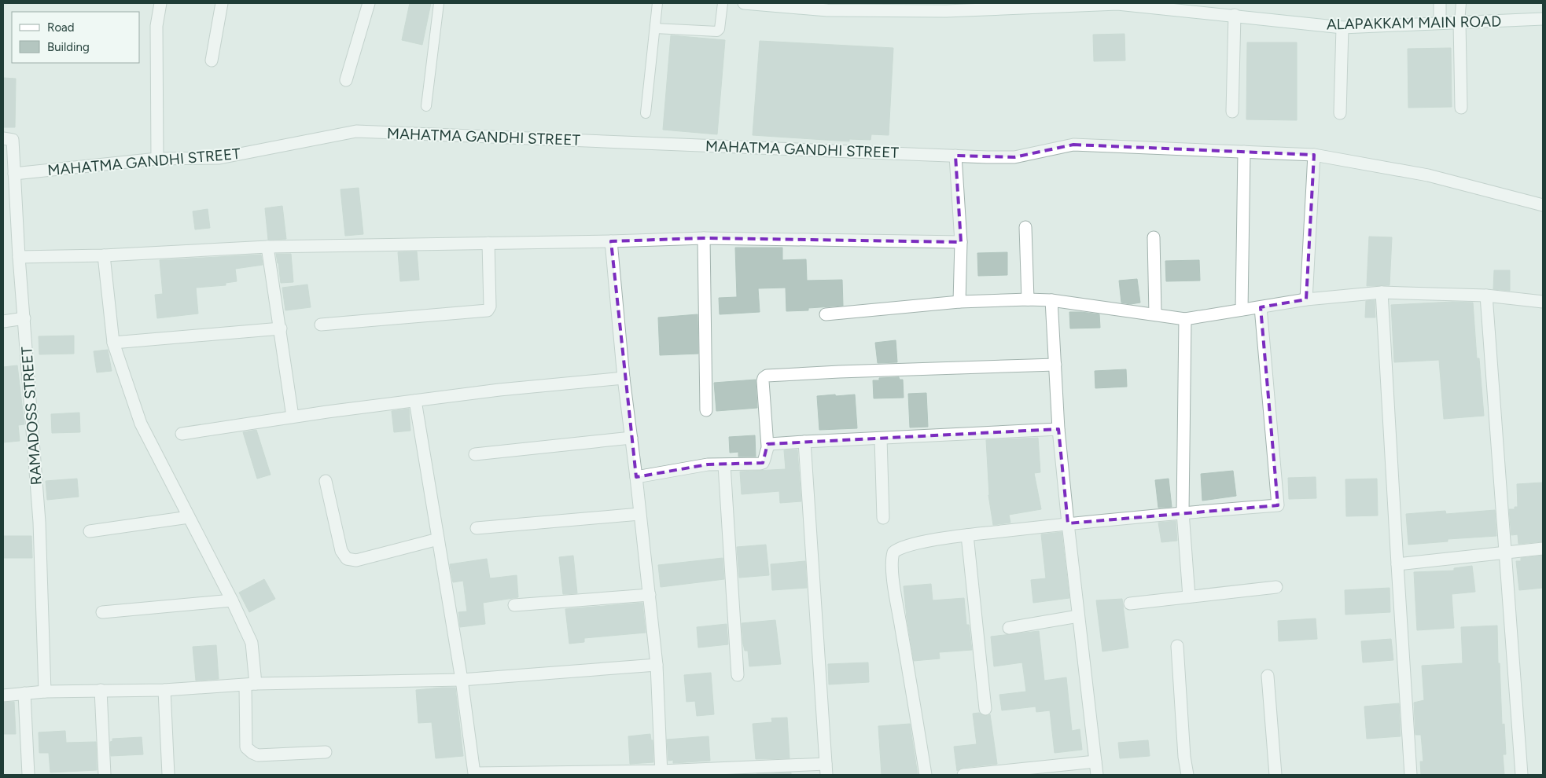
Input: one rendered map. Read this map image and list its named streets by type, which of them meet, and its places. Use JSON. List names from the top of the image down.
{
  "streets": {
    "street": ["ALAPAKKAM MAIN ROAD", "MAHATMA GANDHI STREET", "RAMADOSS STREET"]
  },
  "crossings": [
    ["MAHATMA GANDHI STREET", "RAMADOSS STREET"]
  ],
  "legend": ["Road", "Building"]
}
